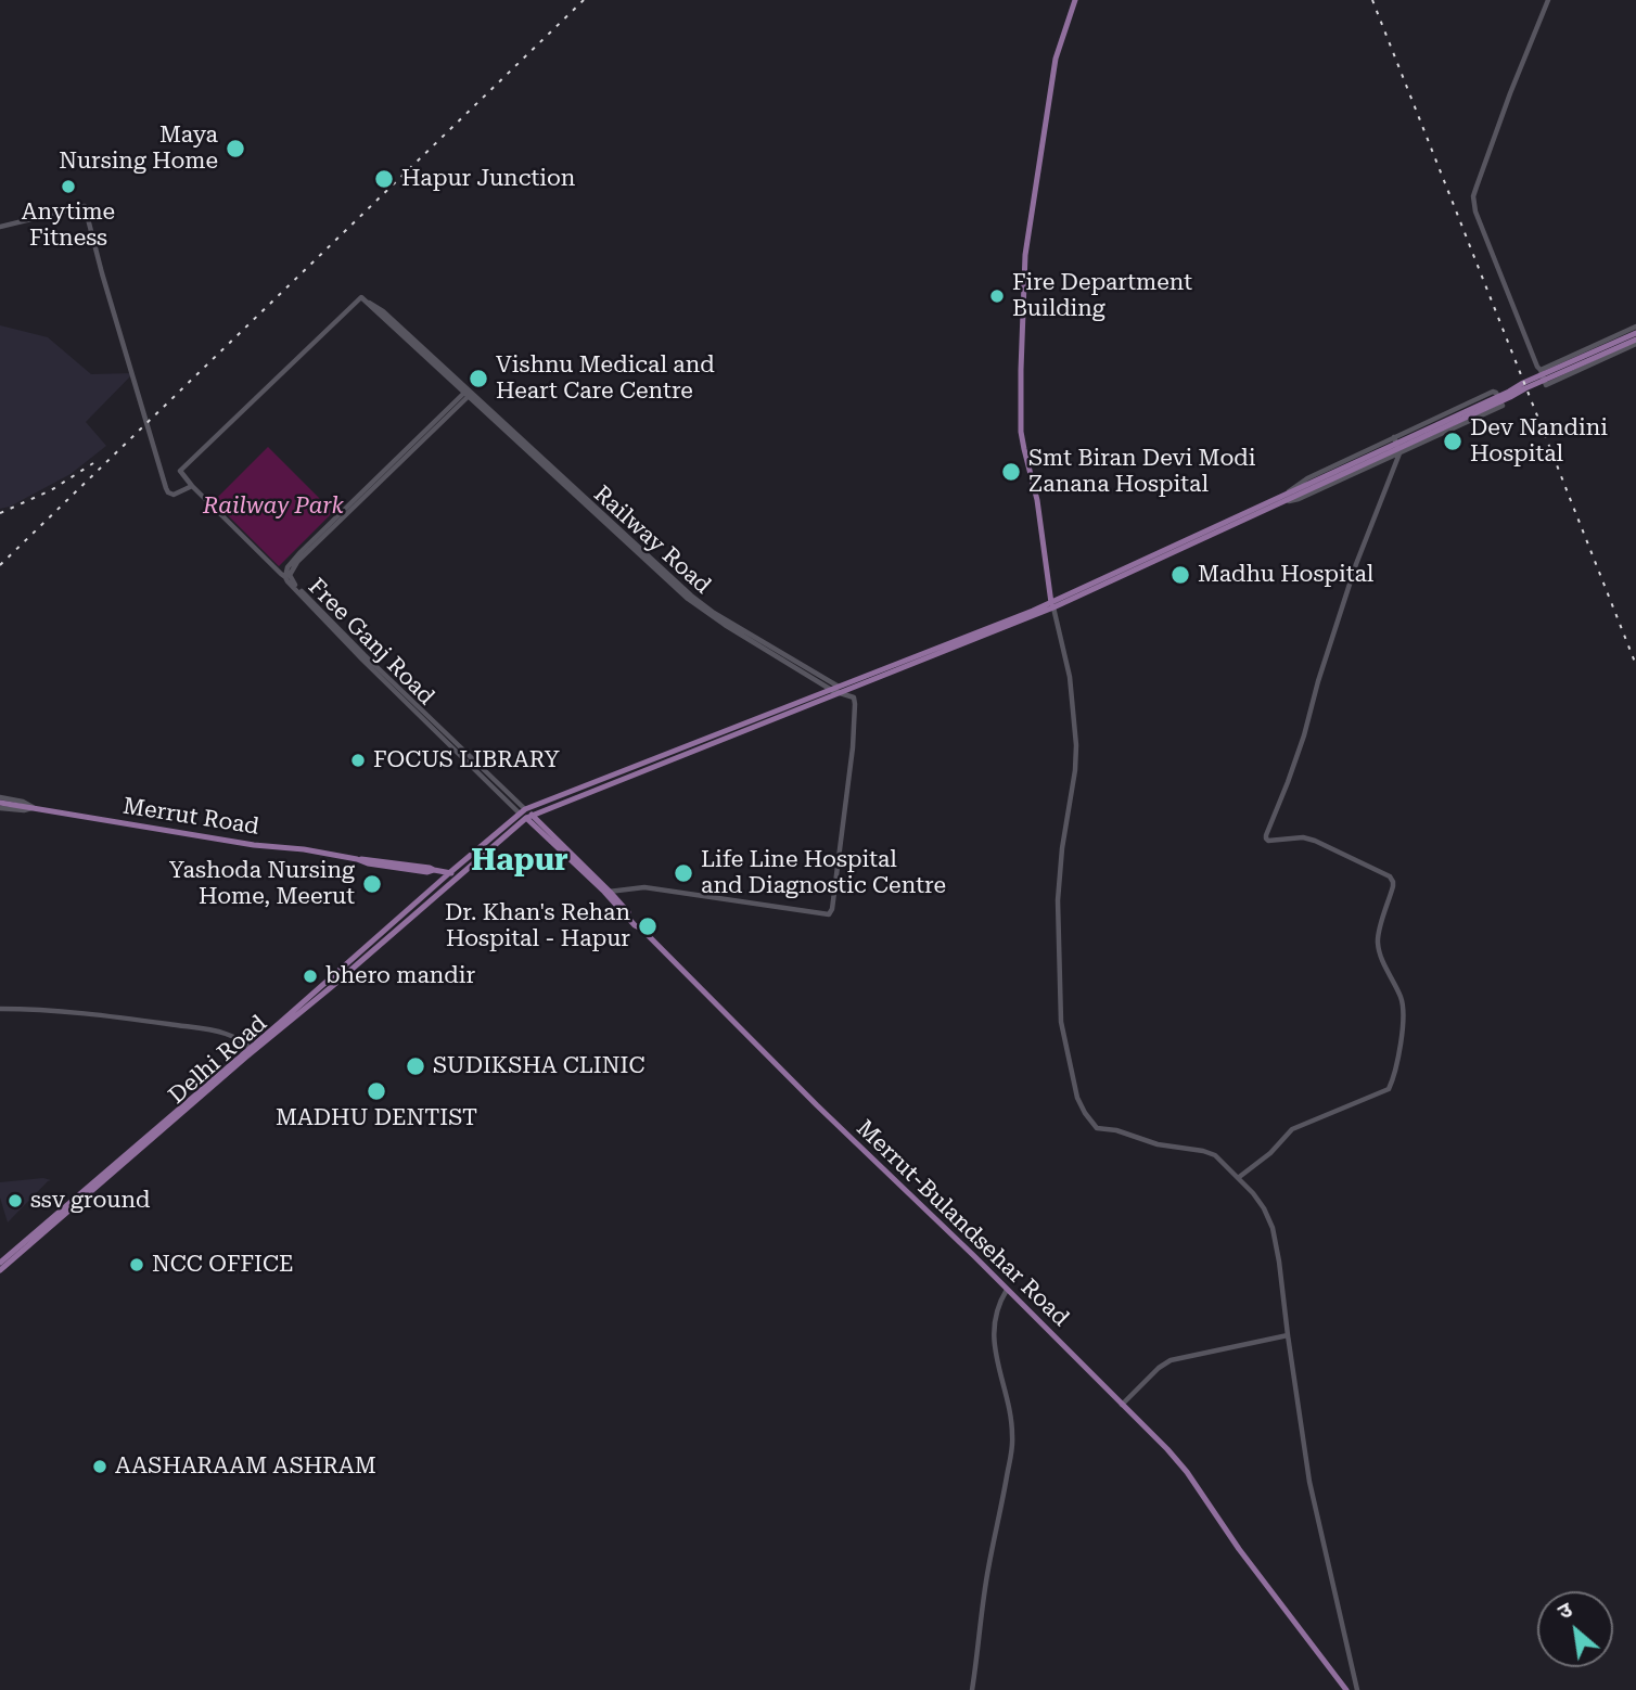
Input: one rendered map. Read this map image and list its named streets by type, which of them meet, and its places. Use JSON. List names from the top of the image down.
{
  "streets": {
    "main road": ["Merrut Road", "Delhi Road", "Merrut-Bulandsehar Road"],
    "street": ["Railway Road", "Free Ganj Road"]
  },
  "crossings": [
    ["Railway Road", "Free Ganj Road"],
    ["Merrut Road", "Delhi Road"]
  ],
  "districts": ["Hapur"],
  "parks": ["Railway Park"],
  "places": [
    "Maya Nursing Home",
    "Hapur Junction",
    "Anytime Fitness",
    "Fire Department Building",
    "Vishnu Medical and Heart Care Centre",
    "Dev Nandini Hospital",
    "Smt Biran Devi Modi Zanana Hospital",
    "Madhu Hospital",
    "FOCUS LIBRARY",
    "Life Line Hospital and Diagnostic Centre",
    "Yashoda Nursing Home, Meerut",
    "Dr. Khan's Rehan Hospital - Hapur",
    "bhero mandir",
    "SUDIKSHA CLINIC",
    "MADHU DENTIST",
    "ssv ground",
    "NCC OFFICE",
    "AASHARAAM ASHRAM"
  ],
  "north": "top left"
}
